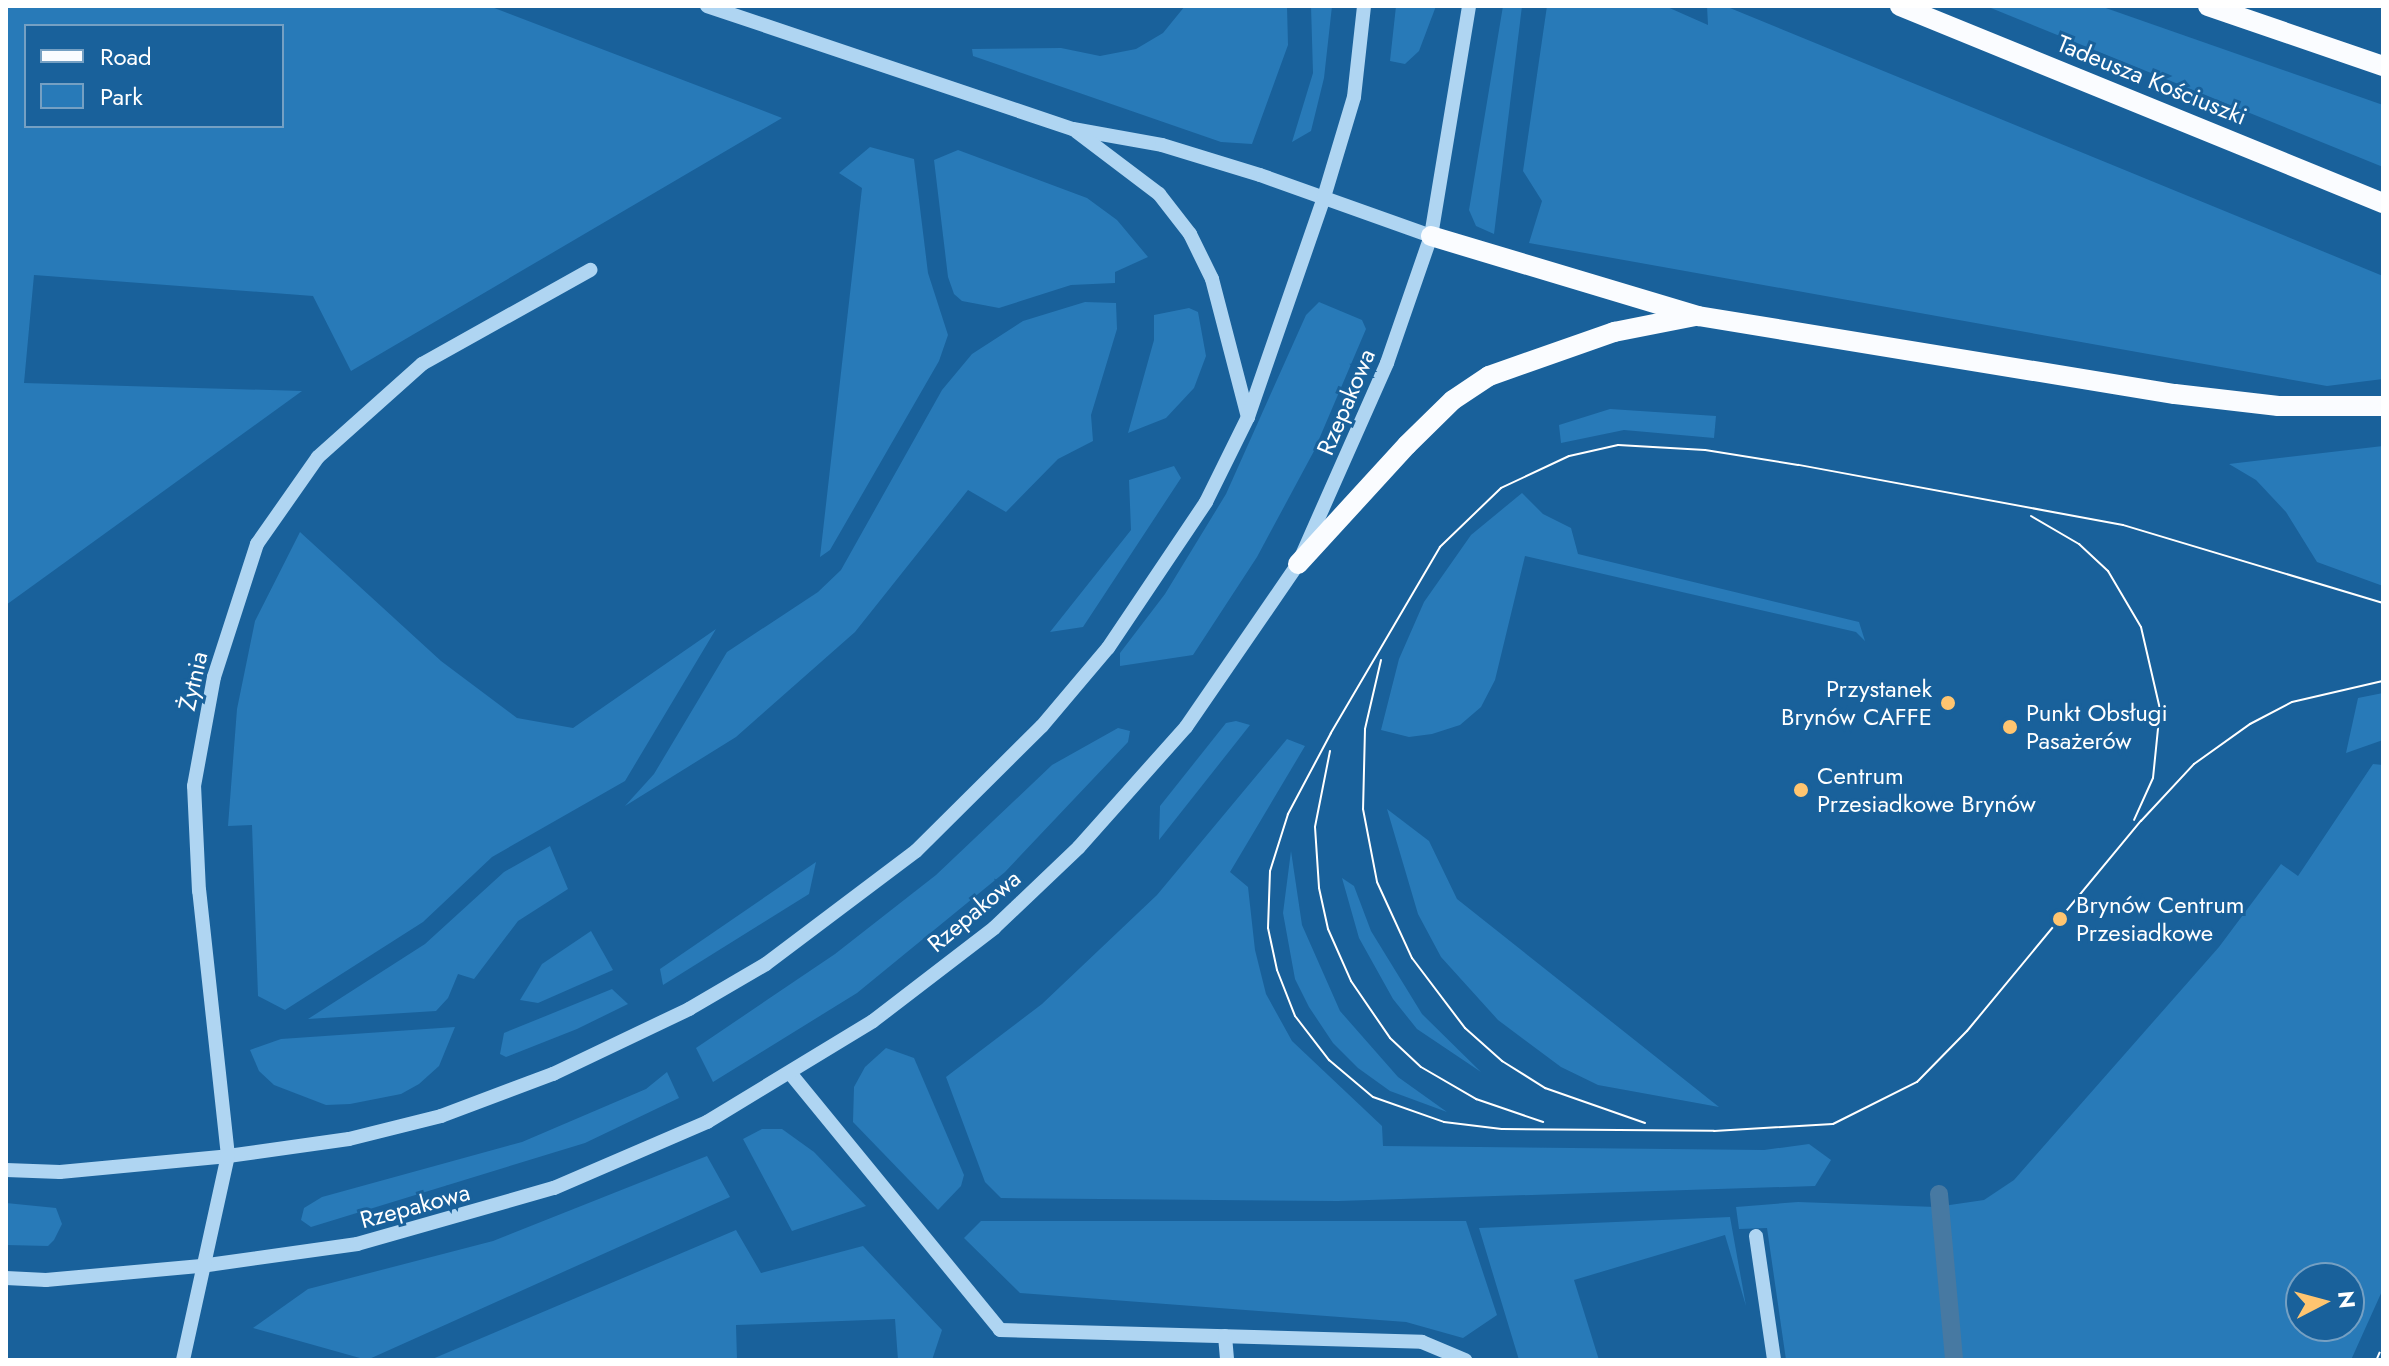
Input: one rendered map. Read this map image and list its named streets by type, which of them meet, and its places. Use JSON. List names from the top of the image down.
{
  "streets": {
    "main road": ["Tadeusza Kościuszki"],
    "street": ["Rzepakowa", "Żytnia"]
  },
  "crossings": [
    ["Rzepakowa", "Żytnia"]
  ],
  "places": [
    "Przystanek Brynów CAFFE",
    "Punkt Obsługi Pasażerów",
    "Centrum Przesiadkowe Brynów",
    "Brynów Centrum Przesiadkowe"
  ],
  "legend": ["Road", "Park"],
  "north": "right"
}
